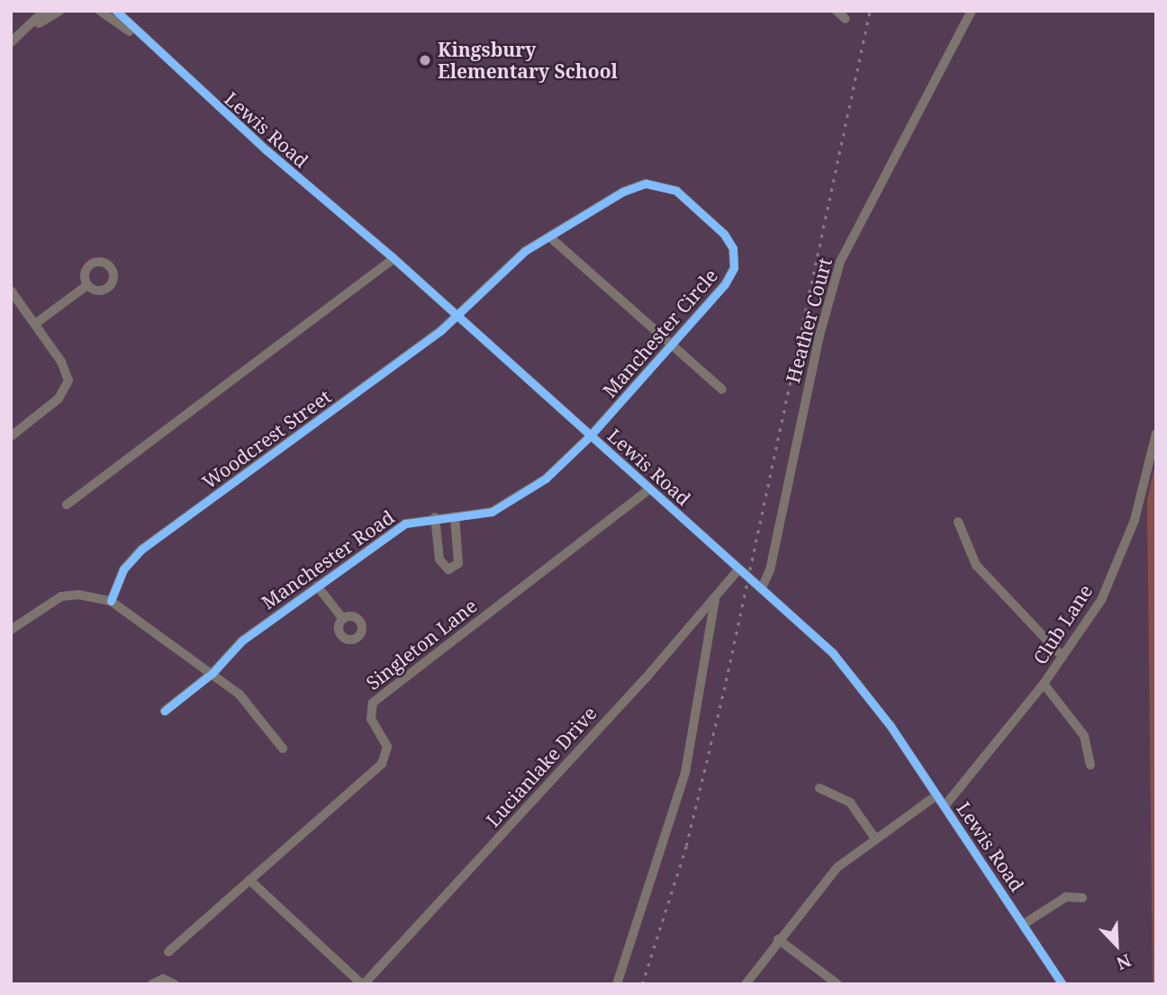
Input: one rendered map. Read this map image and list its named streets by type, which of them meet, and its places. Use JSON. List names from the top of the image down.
{
  "streets": {
    "street": [
      "Lewis Road",
      "Heather Court",
      "Manchester Circle",
      "Woodcrest Street",
      "Manchester Road",
      "Club Lane",
      "Singleton Lane",
      "Lucianlake Drive"
    ]
  },
  "crossings": [
    ["Lewis Road", "Heather Court"],
    ["Lewis Road", "Manchester Circle"],
    ["Lewis Road", "Woodcrest Street"],
    ["Lewis Road", "Manchester Road"],
    ["Lewis Road", "Club Lane"],
    ["Lewis Road", "Singleton Lane"],
    ["Lewis Road", "Lucianlake Drive"],
    ["Manchester Circle", "Woodcrest Street"],
    ["Manchester Circle", "Manchester Road"]
  ],
  "places": ["Kingsbury Elementary School"],
  "north": "bottom right"
}
